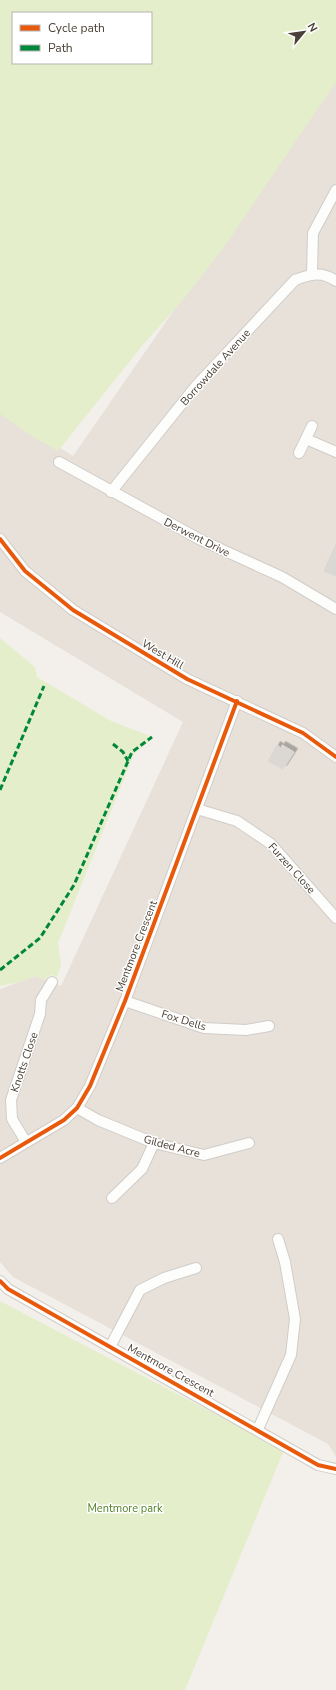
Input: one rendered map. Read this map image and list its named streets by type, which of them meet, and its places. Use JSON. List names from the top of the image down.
{
  "streets": {
    "street": [
      "Borrowdale Avenue",
      "Derwent Drive",
      "West Hill",
      "Furzen Close",
      "Mentmore Crescent",
      "Fox Dells",
      "Knotts Close",
      "Gilded Acre"
    ]
  },
  "crossings": [
    ["Borrowdale Avenue", "Derwent Drive"],
    ["West Hill", "Mentmore Crescent"],
    ["Furzen Close", "Mentmore Crescent"],
    ["Mentmore Crescent", "Fox Dells"],
    ["Mentmore Crescent", "Knotts Close"],
    ["Mentmore Crescent", "Gilded Acre"]
  ],
  "parks": ["Mentmore park"],
  "legend": ["Cycle path", "Path"],
  "north": "top right"
}
